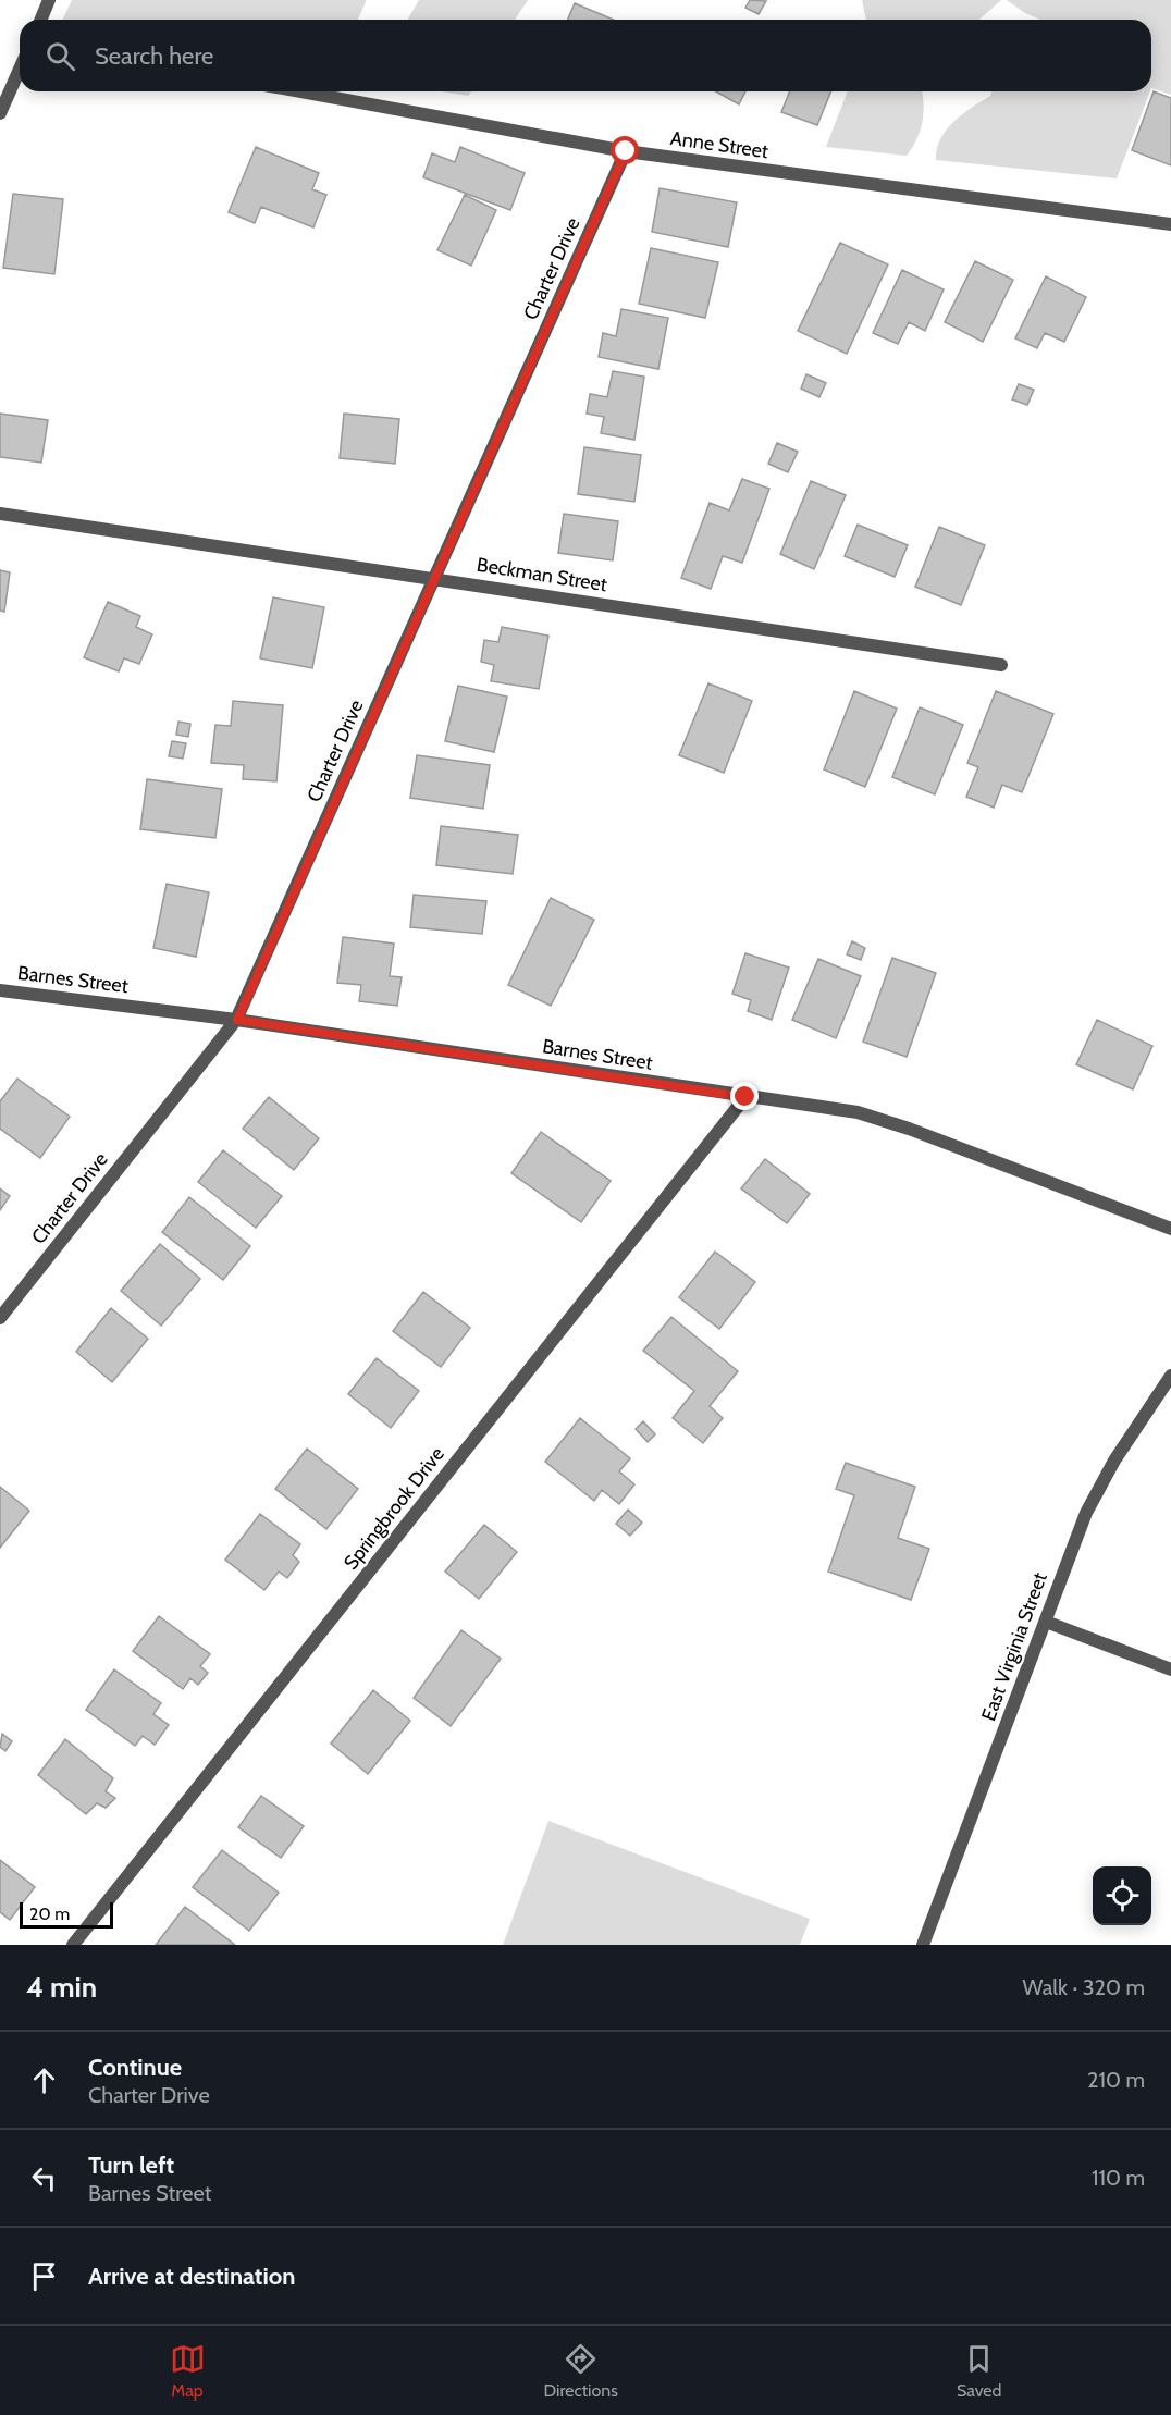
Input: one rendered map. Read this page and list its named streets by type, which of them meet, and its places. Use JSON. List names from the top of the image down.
{
  "streets": {
    "street": [
      "Anne Street",
      "Charter Drive",
      "Beckman Street",
      "Barnes Street",
      "Springbrook Drive",
      "East Virginia Street"
    ]
  },
  "crossings": [
    ["Anne Street", "Charter Drive"],
    ["Charter Drive", "Beckman Street"],
    ["Charter Drive", "Barnes Street"],
    ["Barnes Street", "Springbrook Drive"]
  ],
  "scale_bar": "20 m",
  "page": {
    "search": "Search here",
    "scale": "20 m",
    "heading": ["4 min", "Walk · 320 m"],
    "list": [
      ["Continue", "Charter Drive", "210 m"],
      ["Turn left", "Barnes Street", "110 m"],
      "Arrive at destination"
    ],
    "nav": ["Map", "Directions", "Saved"]
  }
}
